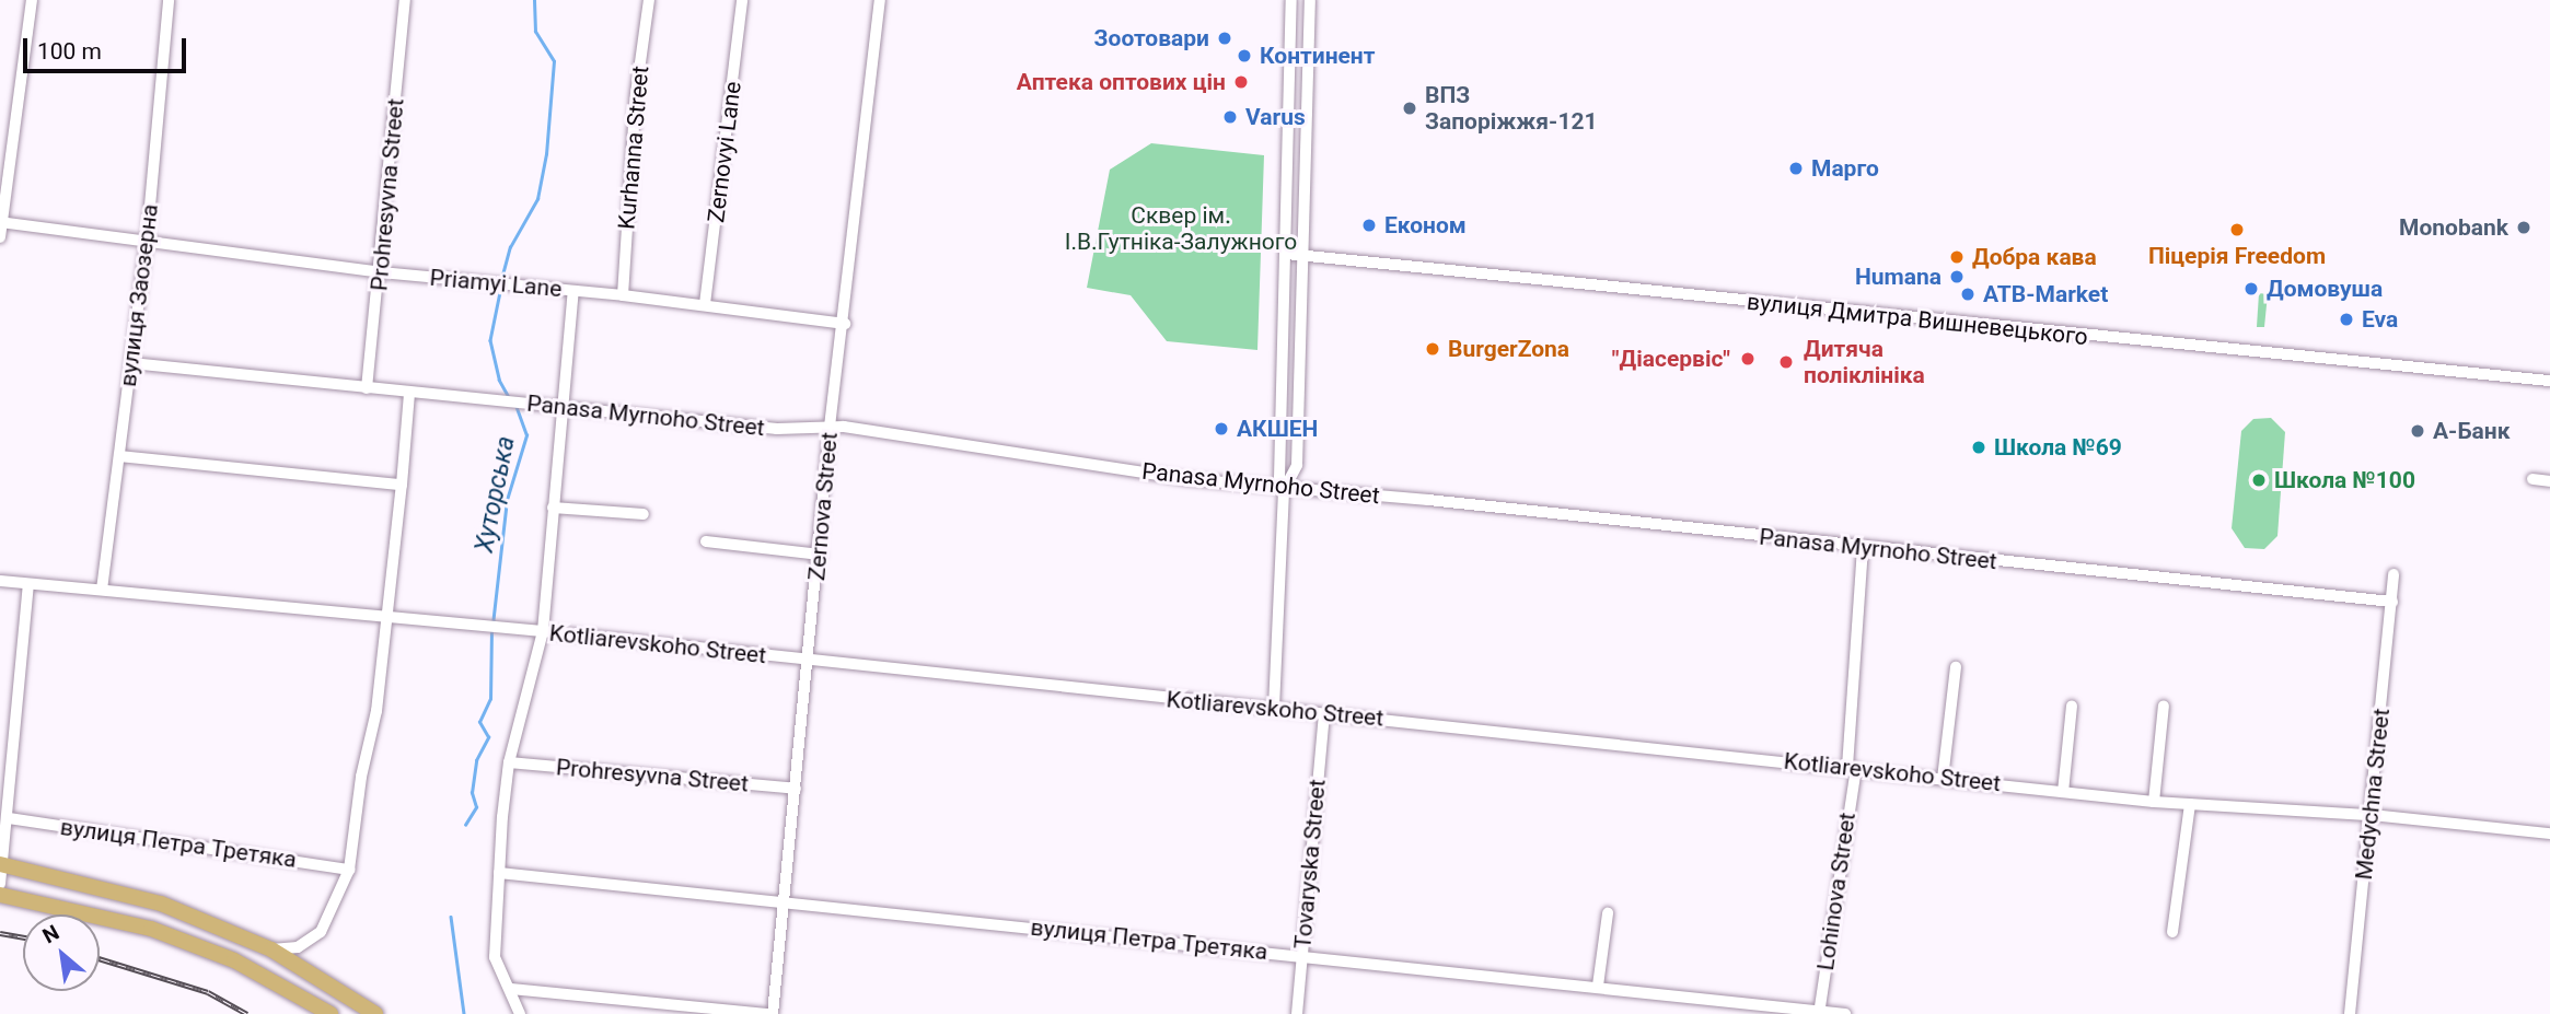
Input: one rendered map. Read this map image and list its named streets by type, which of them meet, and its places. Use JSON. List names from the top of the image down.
{
  "streets": {
    "street": [
      "Kurhanna Street",
      "Zernovyi Lane",
      "Prohresyvna Street",
      "Priamyi Lane",
      "вулиця Заозерна",
      "вулиця Дмитра Вишневецького",
      "Panasa Myrnoho Street",
      "Zernova Street",
      "Kotliarevskoho Street",
      "Medychna Street",
      "вулиця Петра Третяка",
      "Tovaryska Street",
      "Lohinova Street"
    ]
  },
  "crossings": [
    ["Kurhanna Street", "Priamyi Lane"],
    ["Zernovyi Lane", "Priamyi Lane"],
    ["Prohresyvna Street", "Priamyi Lane"],
    ["Prohresyvna Street", "Panasa Myrnoho Street"],
    ["Prohresyvna Street", "Zernova Street"],
    ["Priamyi Lane", "вулиця Заозерна"],
    ["Priamyi Lane", "Zernova Street"],
    ["вулиця Заозерна", "Panasa Myrnoho Street"],
    ["вулиця Заозерна", "Kotliarevskoho Street"],
    ["Panasa Myrnoho Street", "Zernova Street"],
    ["Panasa Myrnoho Street", "Medychna Street"],
    ["Panasa Myrnoho Street", "Lohinova Street"],
    ["Zernova Street", "Kotliarevskoho Street"],
    ["Zernova Street", "вулиця Петра Третяка"],
    ["Kotliarevskoho Street", "Medychna Street"],
    ["Kotliarevskoho Street", "Tovaryska Street"],
    ["Kotliarevskoho Street", "Lohinova Street"],
    ["вулиця Петра Третяка", "Tovaryska Street"],
    ["вулиця Петра Третяка", "Lohinova Street"]
  ],
  "water": ["Хуторська"],
  "parks": ["Сквер ім. І.В.Гутніка-Залужного"],
  "places": [
    "Зоотовари",
    "Континент",
    "Аптека оптових цін",
    "ВПЗ Запоріжжя-121",
    "Varus",
    "Марго",
    "Економ",
    "Monobank",
    "Піцерія Freedom",
    "Добра кава",
    "Humana",
    "Домовуша",
    "ATB-Market",
    "Eva",
    "BurgerZona",
    "\"Діасервіс\"",
    "Дитяча поліклініка",
    "АКШЕН",
    "А-Банк",
    "Школа №69",
    "Школа №100"
  ],
  "scale_bar": "100 m",
  "north": "top left"
}
